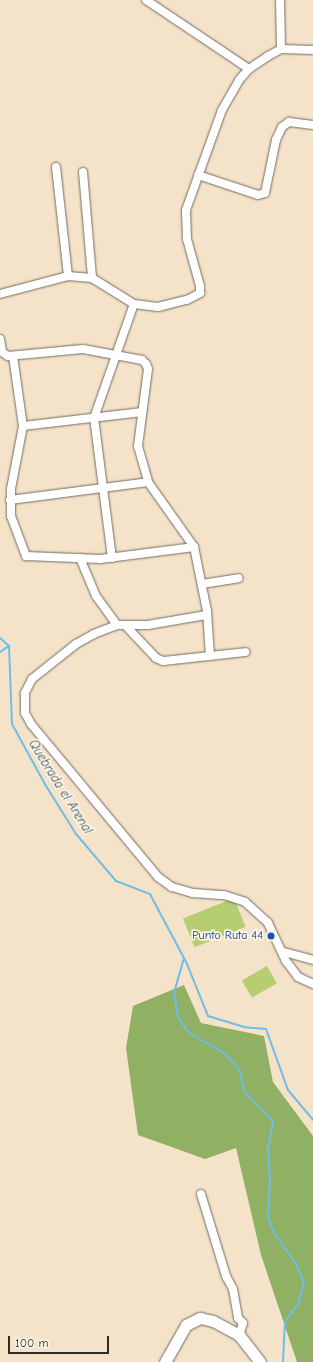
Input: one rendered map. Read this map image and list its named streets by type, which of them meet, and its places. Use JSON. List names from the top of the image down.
{
  "water": ["Quebrada el Arenal"],
  "places": ["Punto Ruta 44"],
  "scale_bar": "100 m"
}
